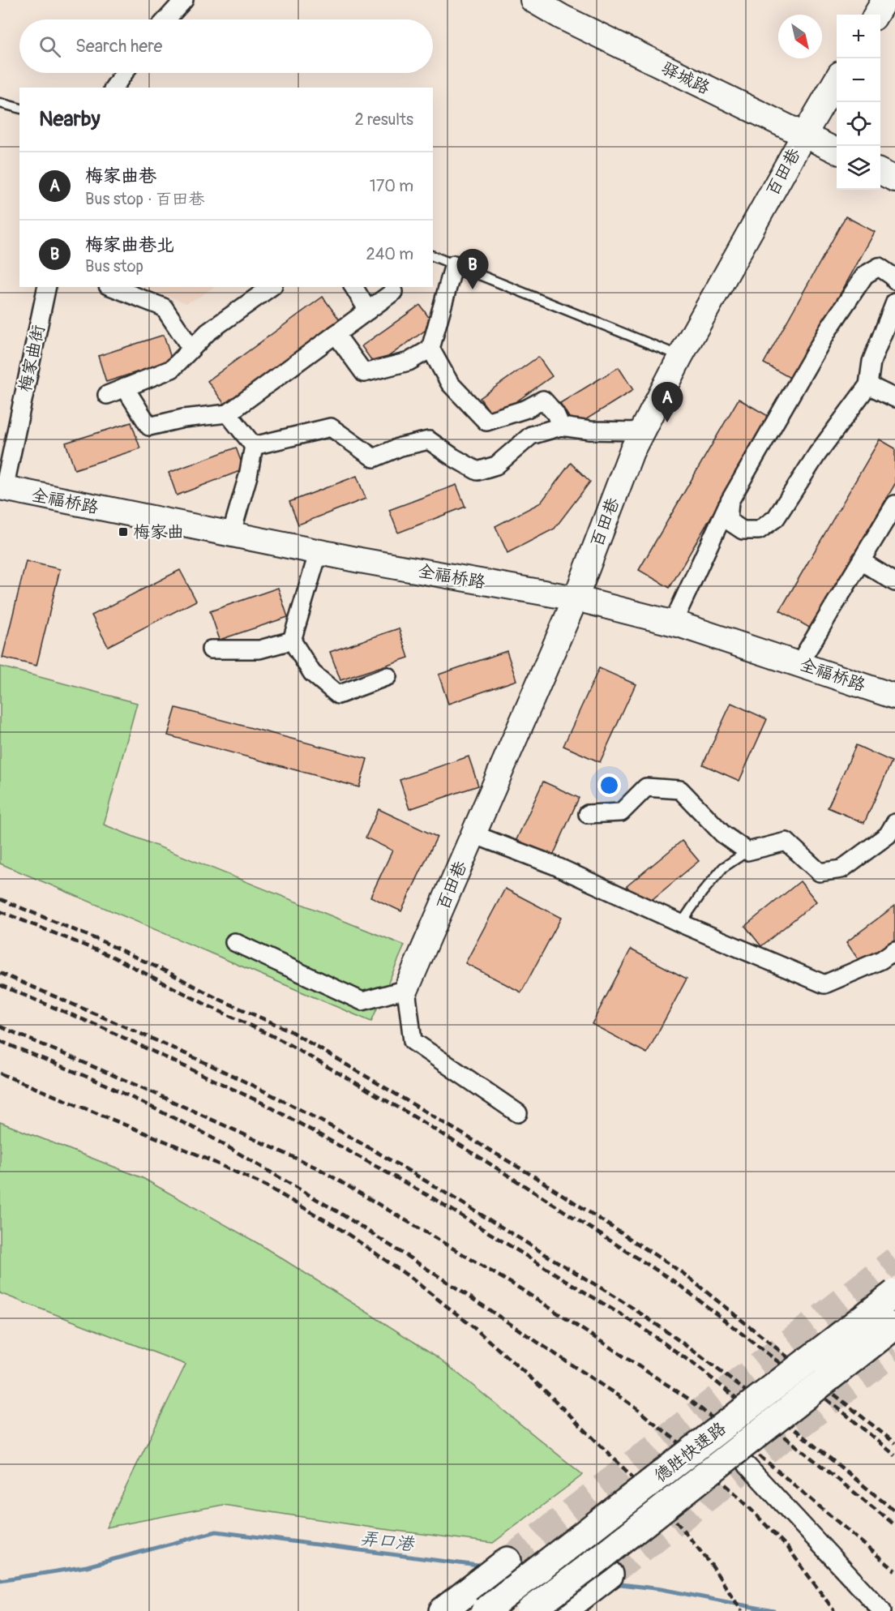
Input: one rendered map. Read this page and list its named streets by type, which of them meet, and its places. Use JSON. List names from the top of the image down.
{
  "streets": {
    "main road": ["德胜快速路"],
    "street": [
      "驿城路",
      "百田巷",
      "梅家曲街",
      "全福桥路"
    ]
  },
  "crossings": [
    ["驿城路", "百田巷"],
    ["百田巷", "全福桥路"],
    ["梅家曲街", "全福桥路"]
  ],
  "water": ["弄口港"],
  "places": {
    "transit": ["梅家曲"]
  },
  "north": "bottom right",
  "page": {
    "map_buttons": ["+", "−"],
    "search": "Search here",
    "heading": ["Nearby", "2 results"],
    "list": [
      {
        "mark": "A",
        "name": "梅家曲巷",
        "note": "Bus stop · 百田巷",
        "value": "170 m"
      },
      {
        "mark": "B",
        "name": "梅家曲巷北",
        "note": "Bus stop",
        "value": "240 m"
      }
    ],
    "pins": ["B", "A"]
  }
}
